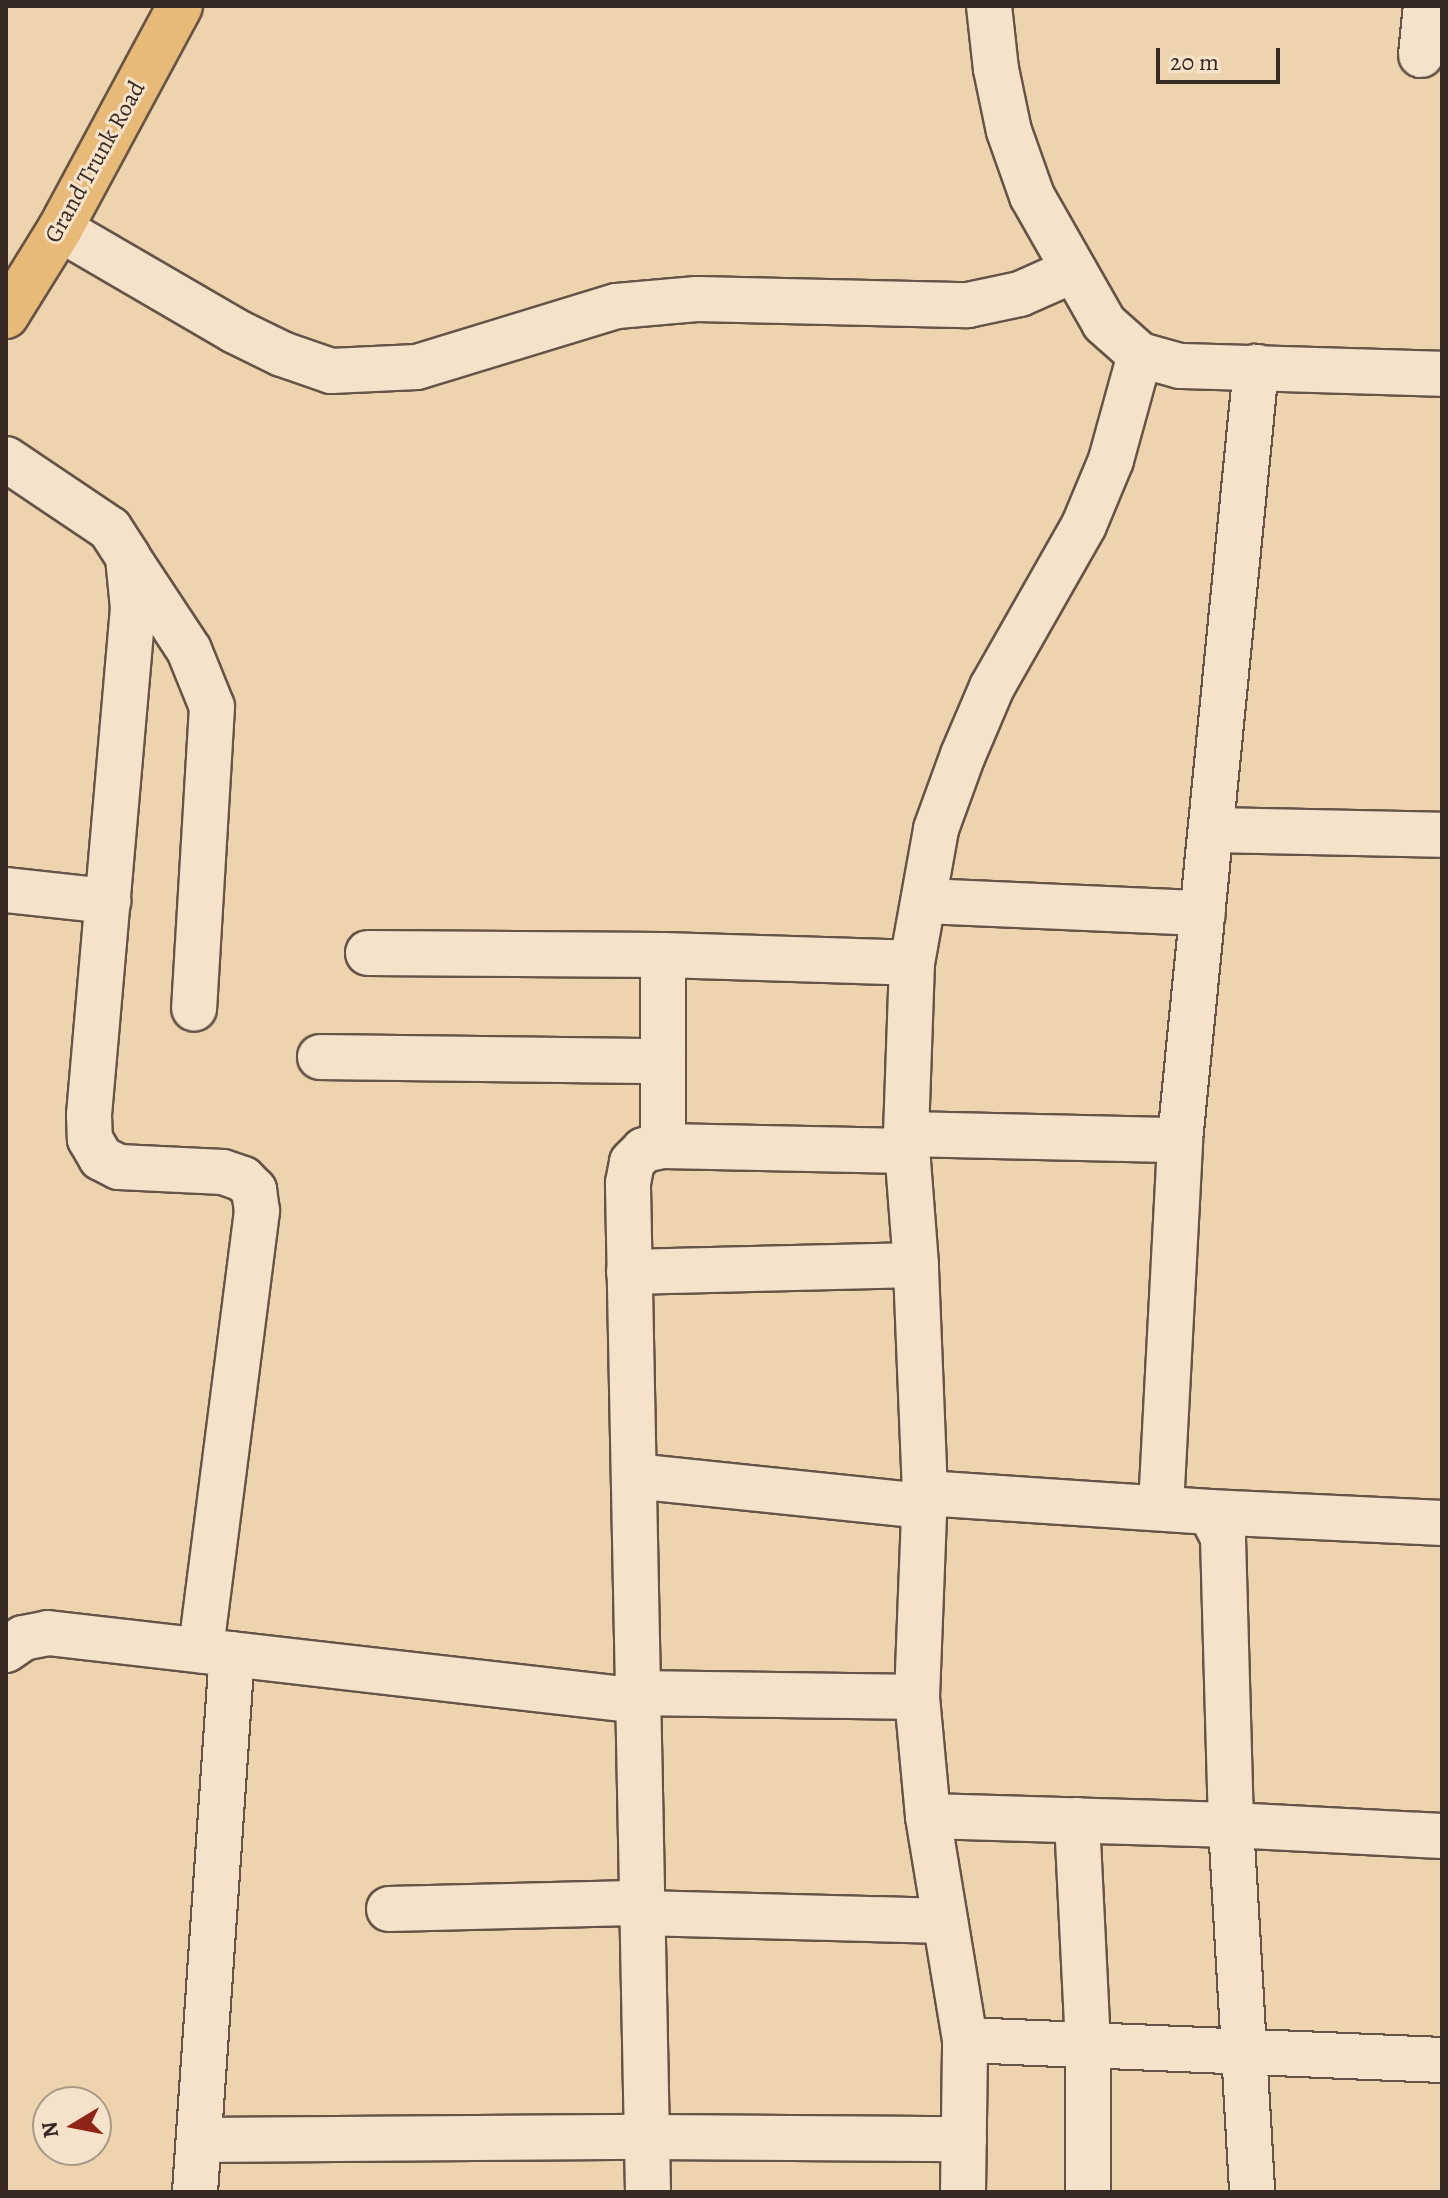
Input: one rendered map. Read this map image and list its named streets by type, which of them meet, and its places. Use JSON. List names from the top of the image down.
{
  "streets": {
    "main road": ["Grand Trunk Road"]
  },
  "scale_bar": "20 m",
  "north": "left"
}
